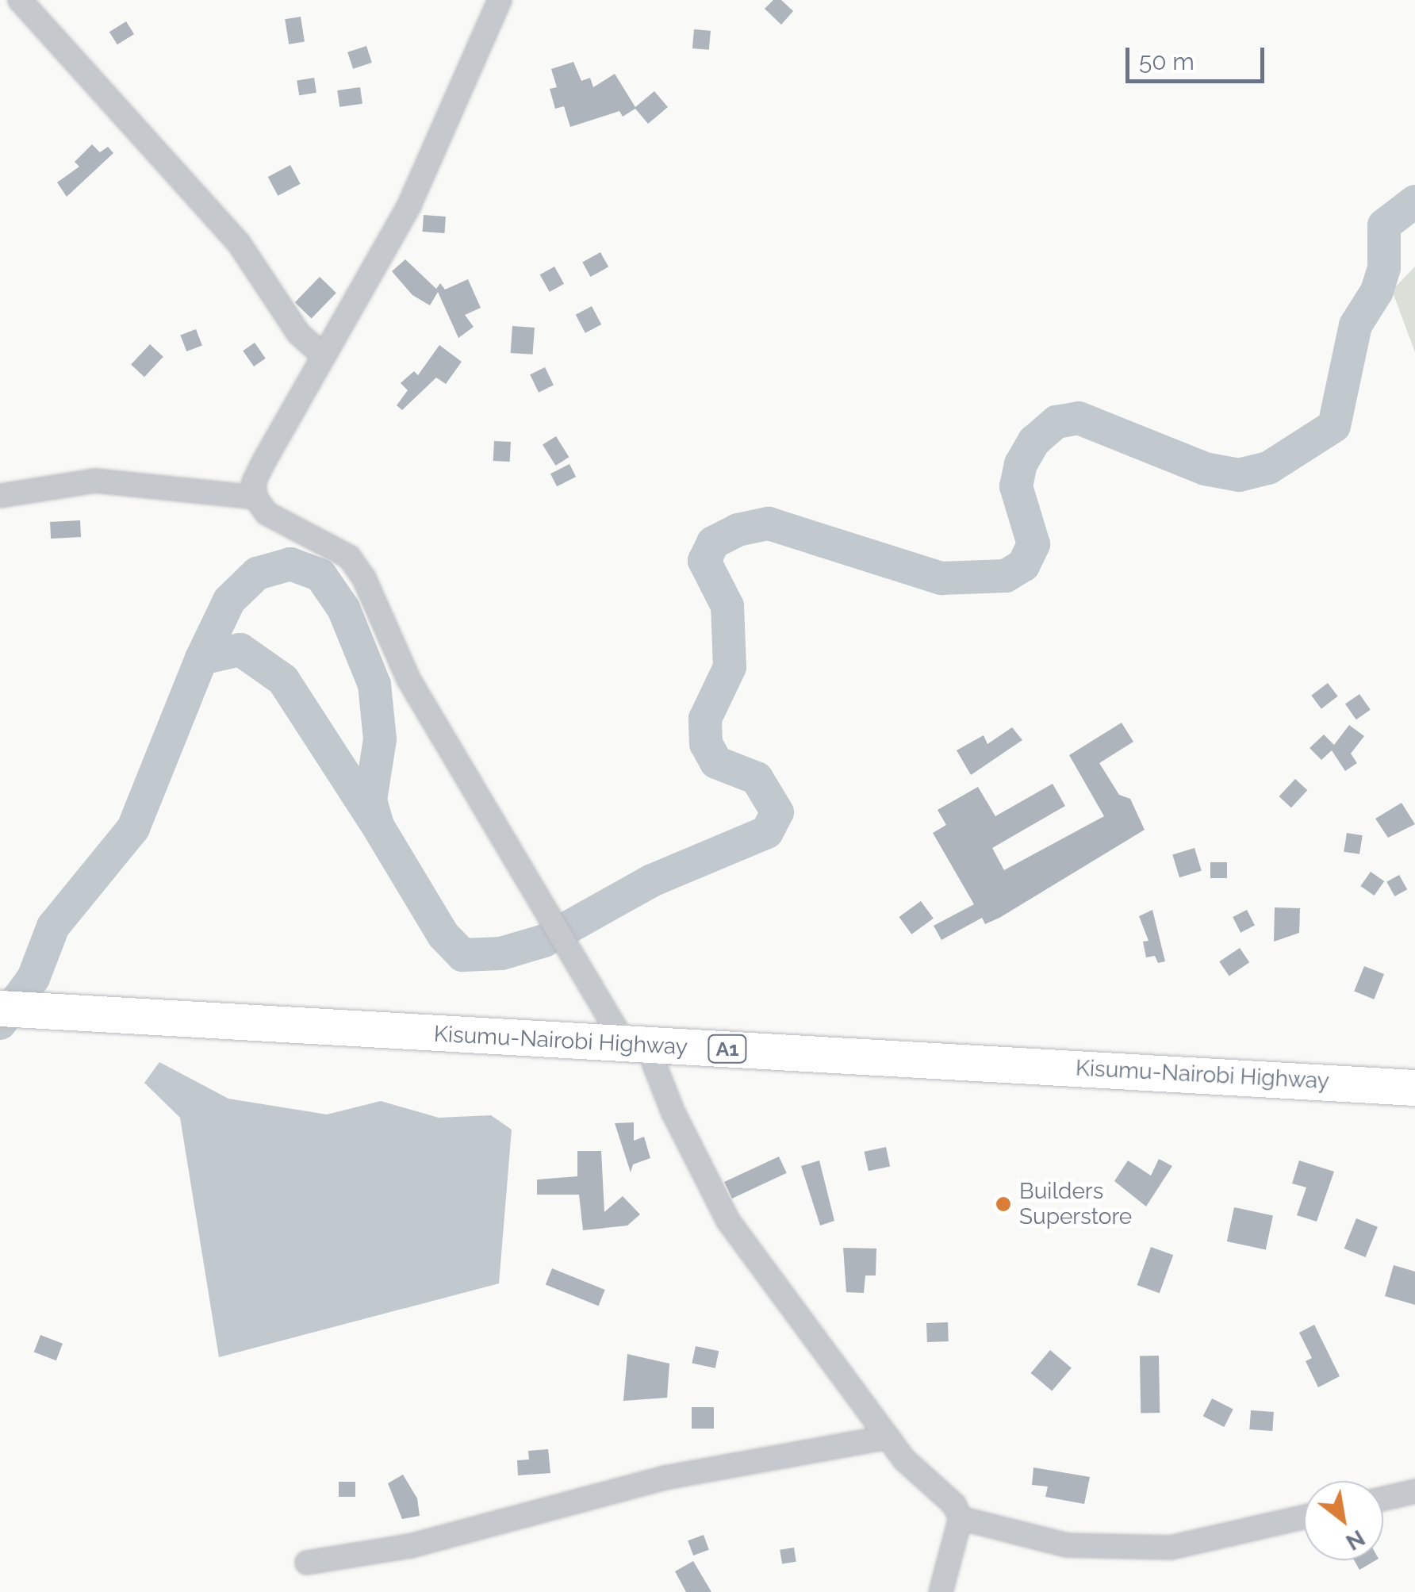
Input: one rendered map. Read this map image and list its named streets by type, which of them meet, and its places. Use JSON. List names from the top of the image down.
{
  "streets": {
    "highway": ["Kisumu-Nairobi Highway", "A1"]
  },
  "places": ["Builders Superstore"],
  "scale_bar": "50 m",
  "north": "bottom right"
}
